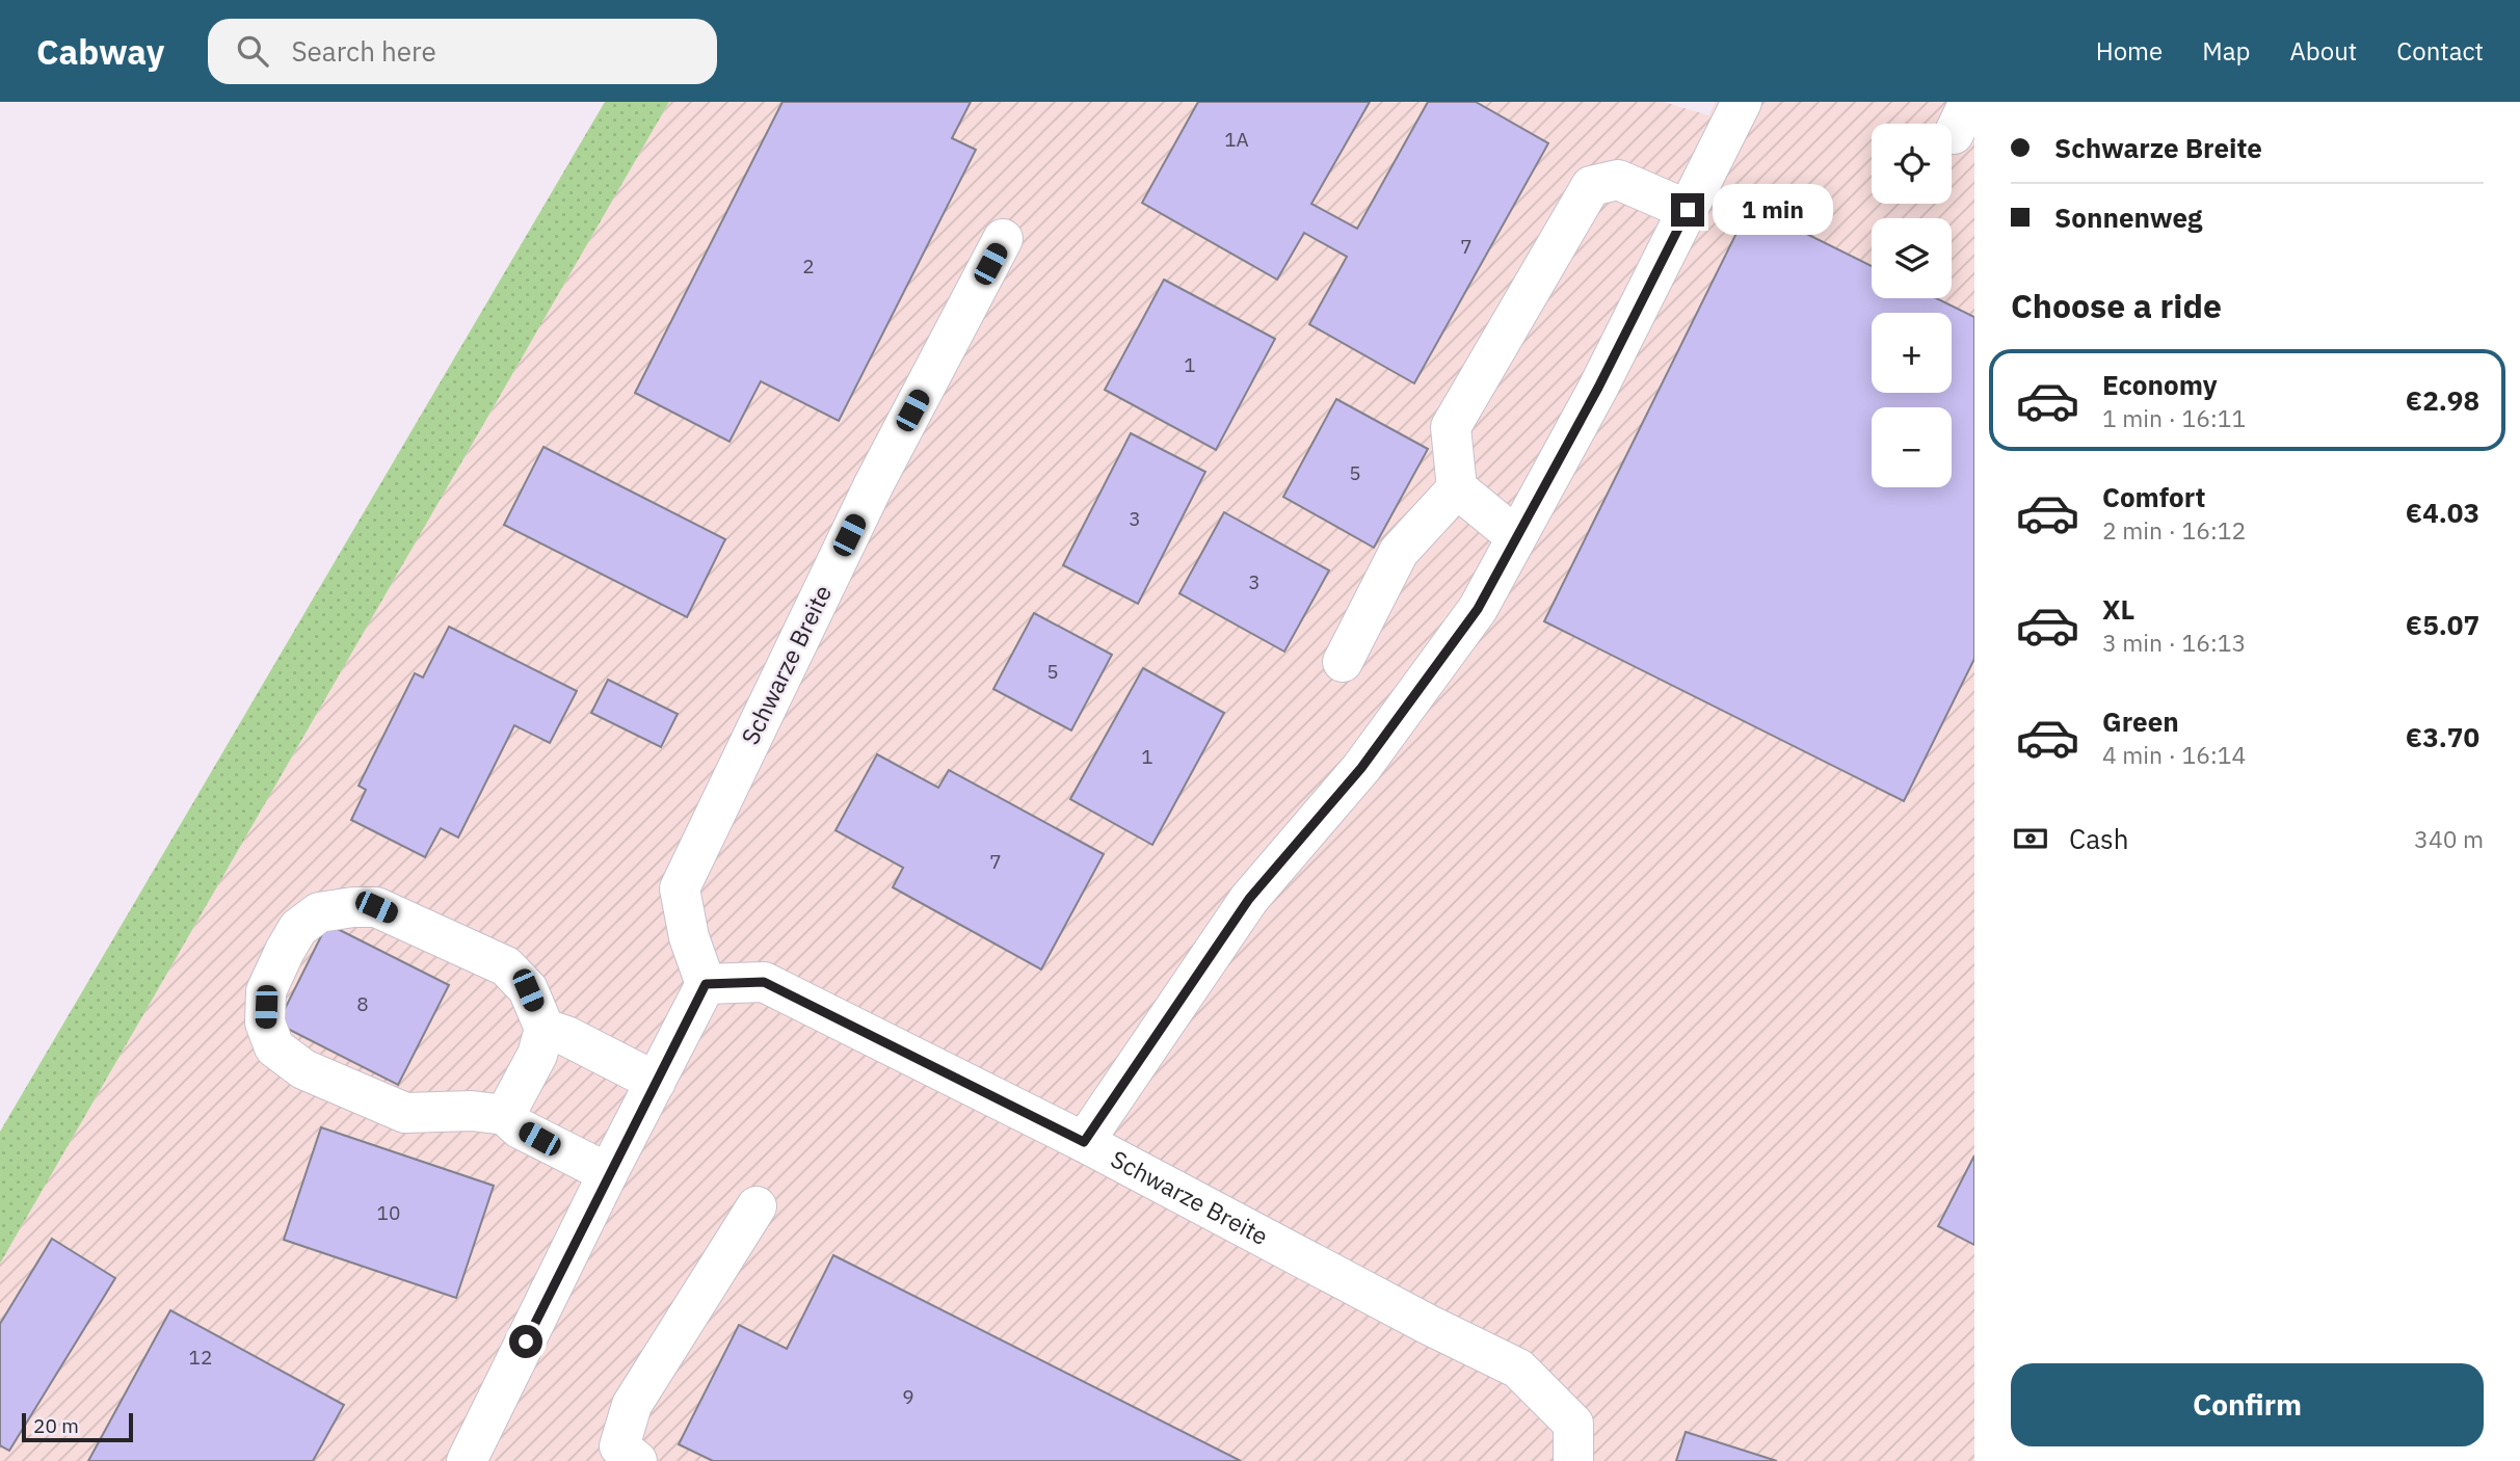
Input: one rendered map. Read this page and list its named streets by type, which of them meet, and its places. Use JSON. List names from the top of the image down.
{
  "streets": {
    "street": ["Schwarze Breite"]
  },
  "house_numbers": [
    "1A",
    "7",
    "2",
    "1",
    "5",
    "3",
    "3",
    "5",
    "1",
    "7",
    "8",
    "10",
    "12",
    "9"
  ],
  "scale_bar": "20 m",
  "page": {
    "header": "Cabway",
    "search": "Search here",
    "nav": [
      "Home",
      "Map",
      "About",
      "Contact"
    ],
    "banner": ["Schwarze Breite", "Sonnenweg"],
    "map_buttons": ["+", "−"],
    "bubble": "1 min",
    "heading": "Choose a ride",
    "list": [
      {
        "name": "Economy",
        "note": "1 min · 16:11",
        "value": "€2.98"
      },
      {
        "name": "Comfort",
        "note": "2 min · 16:12",
        "value": "€4.03"
      },
      {
        "name": "XL",
        "note": "3 min · 16:13",
        "value": "€5.07"
      },
      {
        "name": "Green",
        "note": "4 min · 16:14",
        "value": "€3.70"
      }
    ],
    "pay": ["Cash", "340 m"],
    "buttons": "Confirm",
    "scale": "20 m"
  }
}
